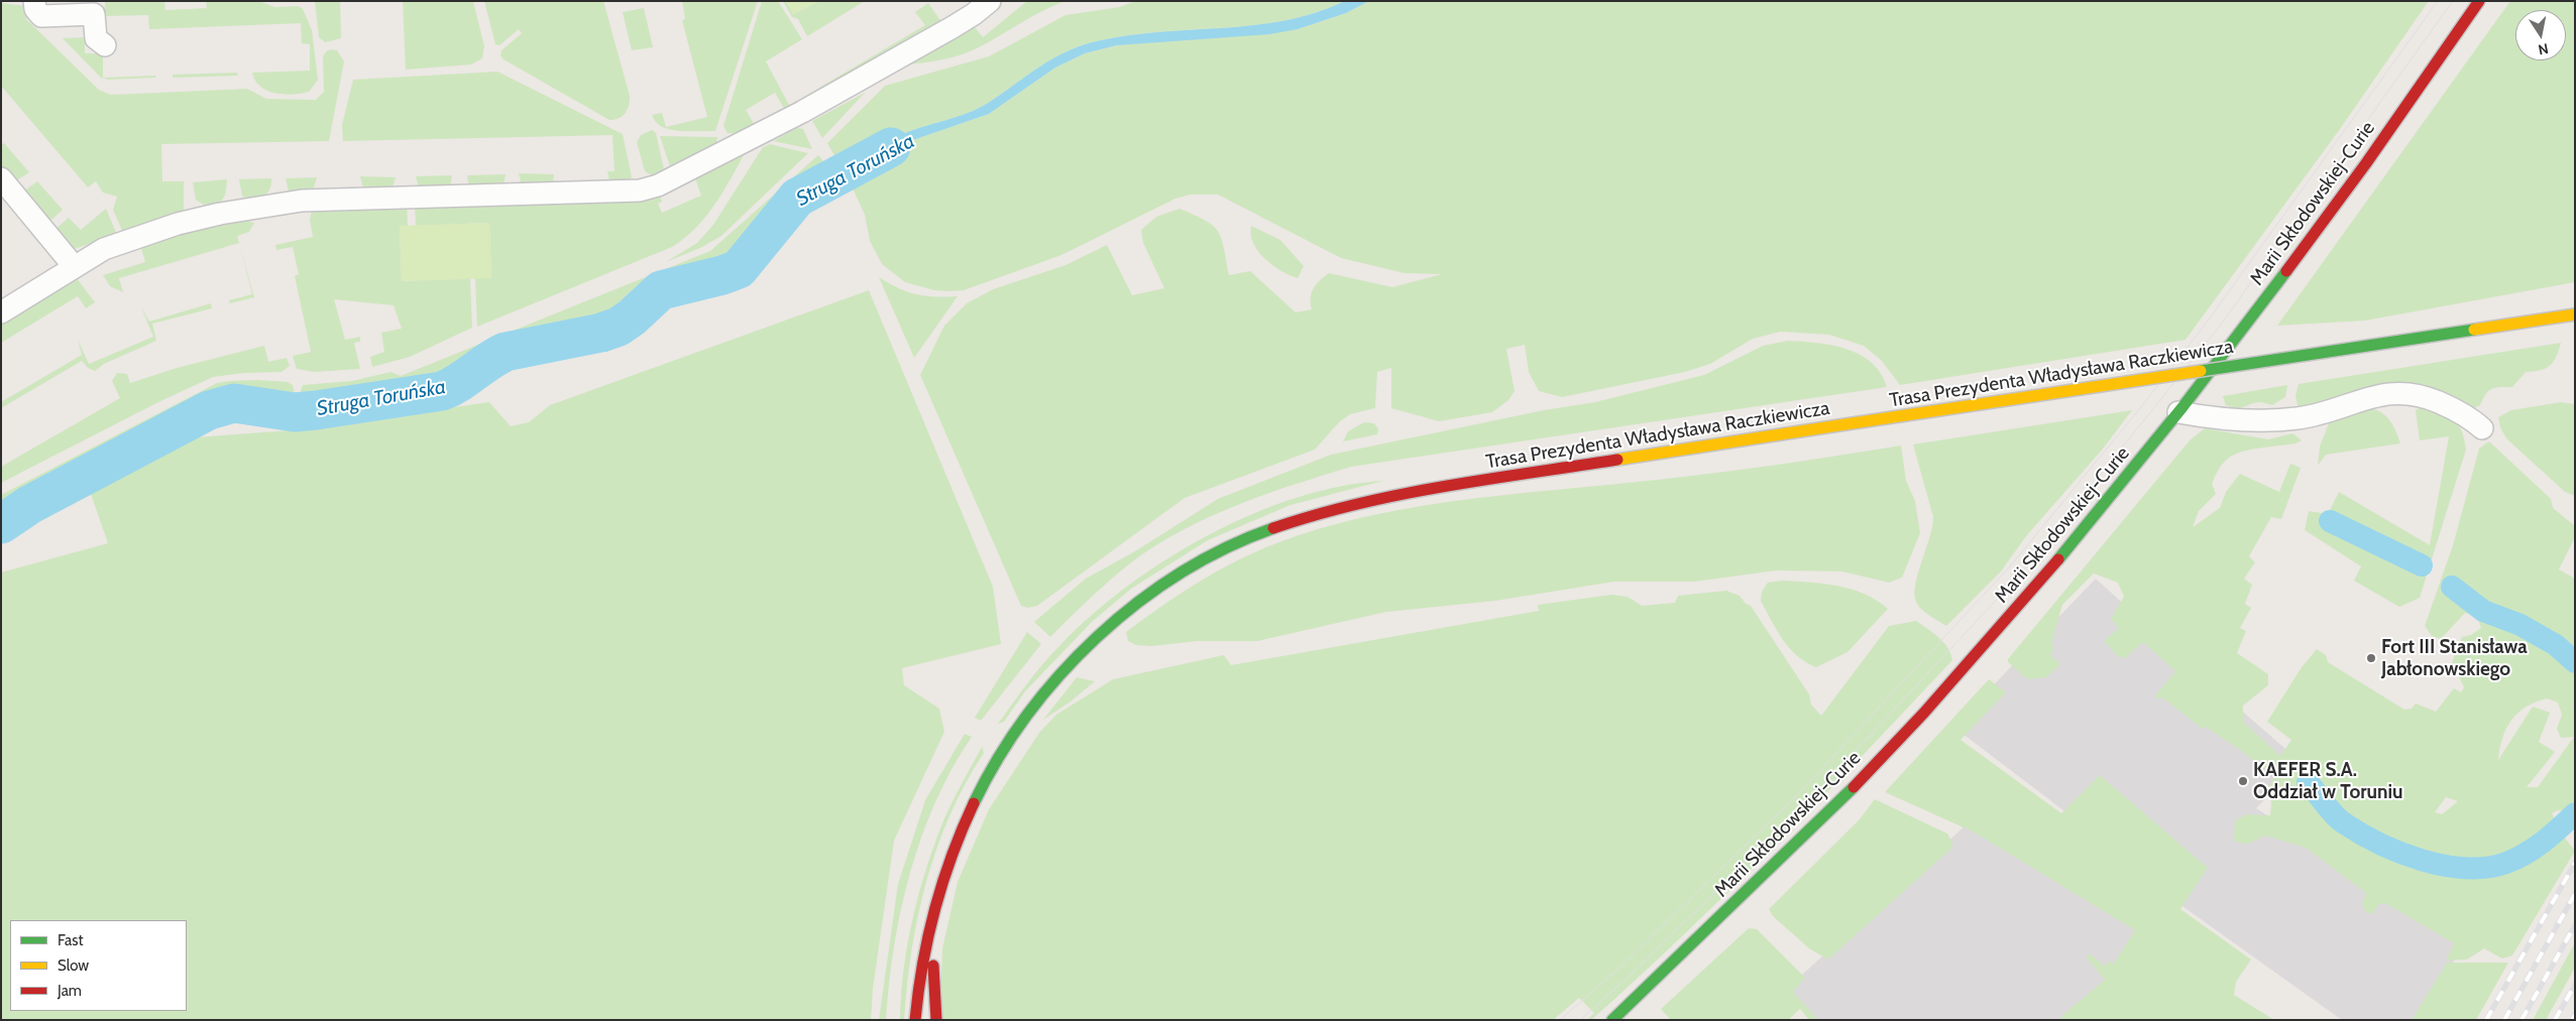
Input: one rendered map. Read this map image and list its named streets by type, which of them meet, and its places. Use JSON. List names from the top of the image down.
{
  "streets": {
    "main road": ["Marii Skłodowskiej-Curie", "Trasa Prezydenta Władysława Raczkiewicza"]
  },
  "water": ["Struga Toruńska"],
  "places": ["Fort III Stanisława Jabłonowskiego", "KAEFER S.A. Oddział w Toruniu"],
  "legend": ["Fast", "Slow", "Jam"],
  "north": "bottom"
}
